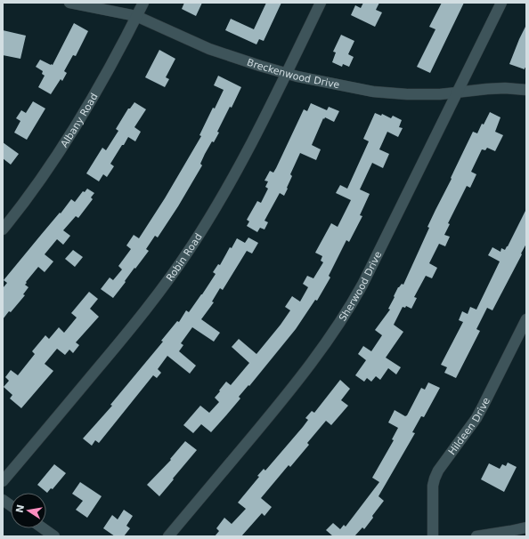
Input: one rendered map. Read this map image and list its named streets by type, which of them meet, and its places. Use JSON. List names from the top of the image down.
{
  "streets": {
    "street": [
      "Breckenwood Drive",
      "Albany Road",
      "Robin Road",
      "Sherwood Drive",
      "Hildeen Drive"
    ]
  },
  "crossings": [
    ["Breckenwood Drive", "Albany Road"],
    ["Breckenwood Drive", "Robin Road"],
    ["Breckenwood Drive", "Sherwood Drive"]
  ],
  "north": "left"
}
